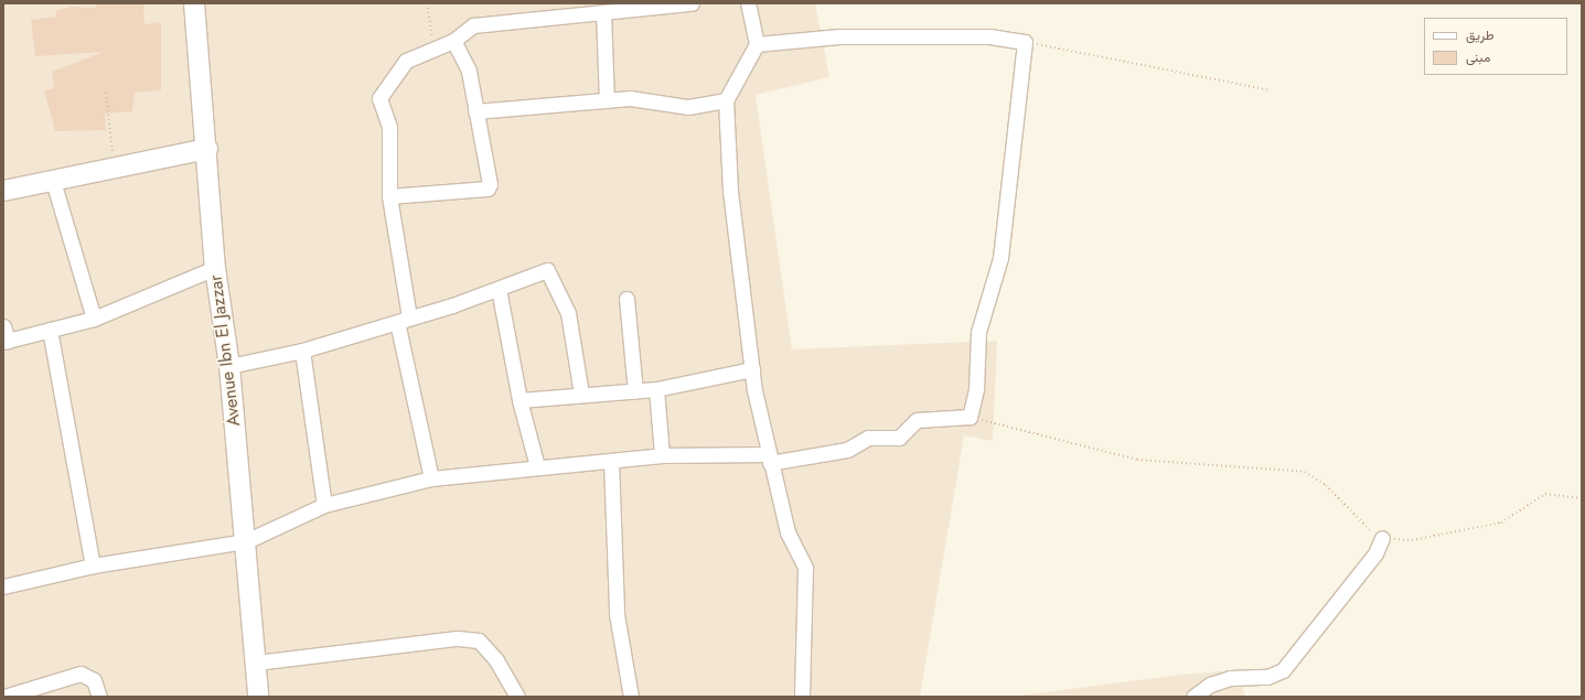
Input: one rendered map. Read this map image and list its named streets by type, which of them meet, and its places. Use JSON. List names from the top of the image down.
{
  "streets": {
    "main road": ["Avenue Ibn El Jazzar"]
  },
  "legend": ["طريق", "مبنى"]
}
